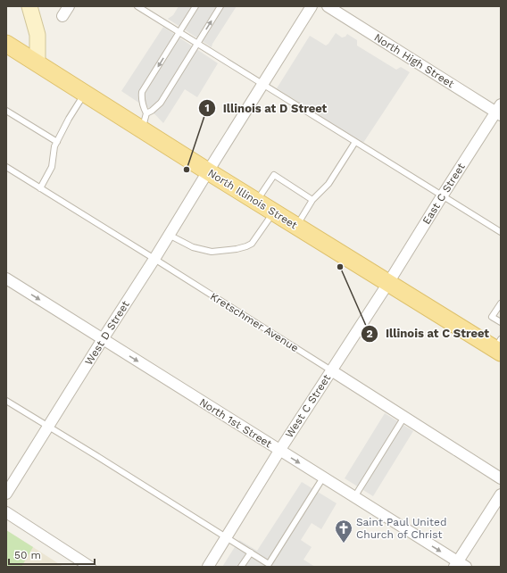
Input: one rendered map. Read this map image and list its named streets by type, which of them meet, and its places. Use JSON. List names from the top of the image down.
{
  "streets": {
    "main road": ["North Illinois Street"],
    "street": [
      "North High Street",
      "East C Street",
      "Kretschmer Avenue",
      "West D Street",
      "West C Street",
      "North 1st Street"
    ]
  },
  "crossings": [
    ["North High Street", "East C Street"],
    ["East C Street", "North Illinois Street"],
    ["East C Street", "West C Street"],
    ["North Illinois Street", "West D Street"],
    ["North Illinois Street", "West C Street"],
    ["Kretschmer Avenue", "West D Street"],
    ["Kretschmer Avenue", "West C Street"],
    ["West D Street", "North 1st Street"],
    ["West C Street", "North 1st Street"]
  ],
  "one_way": ["North 1st Street"],
  "places": {
    "other": ["Illinois at D Street", "Illinois at C Street"],
    "church": ["Saint Paul United Church of Christ"]
  },
  "scale_bar": "50 m"
}
